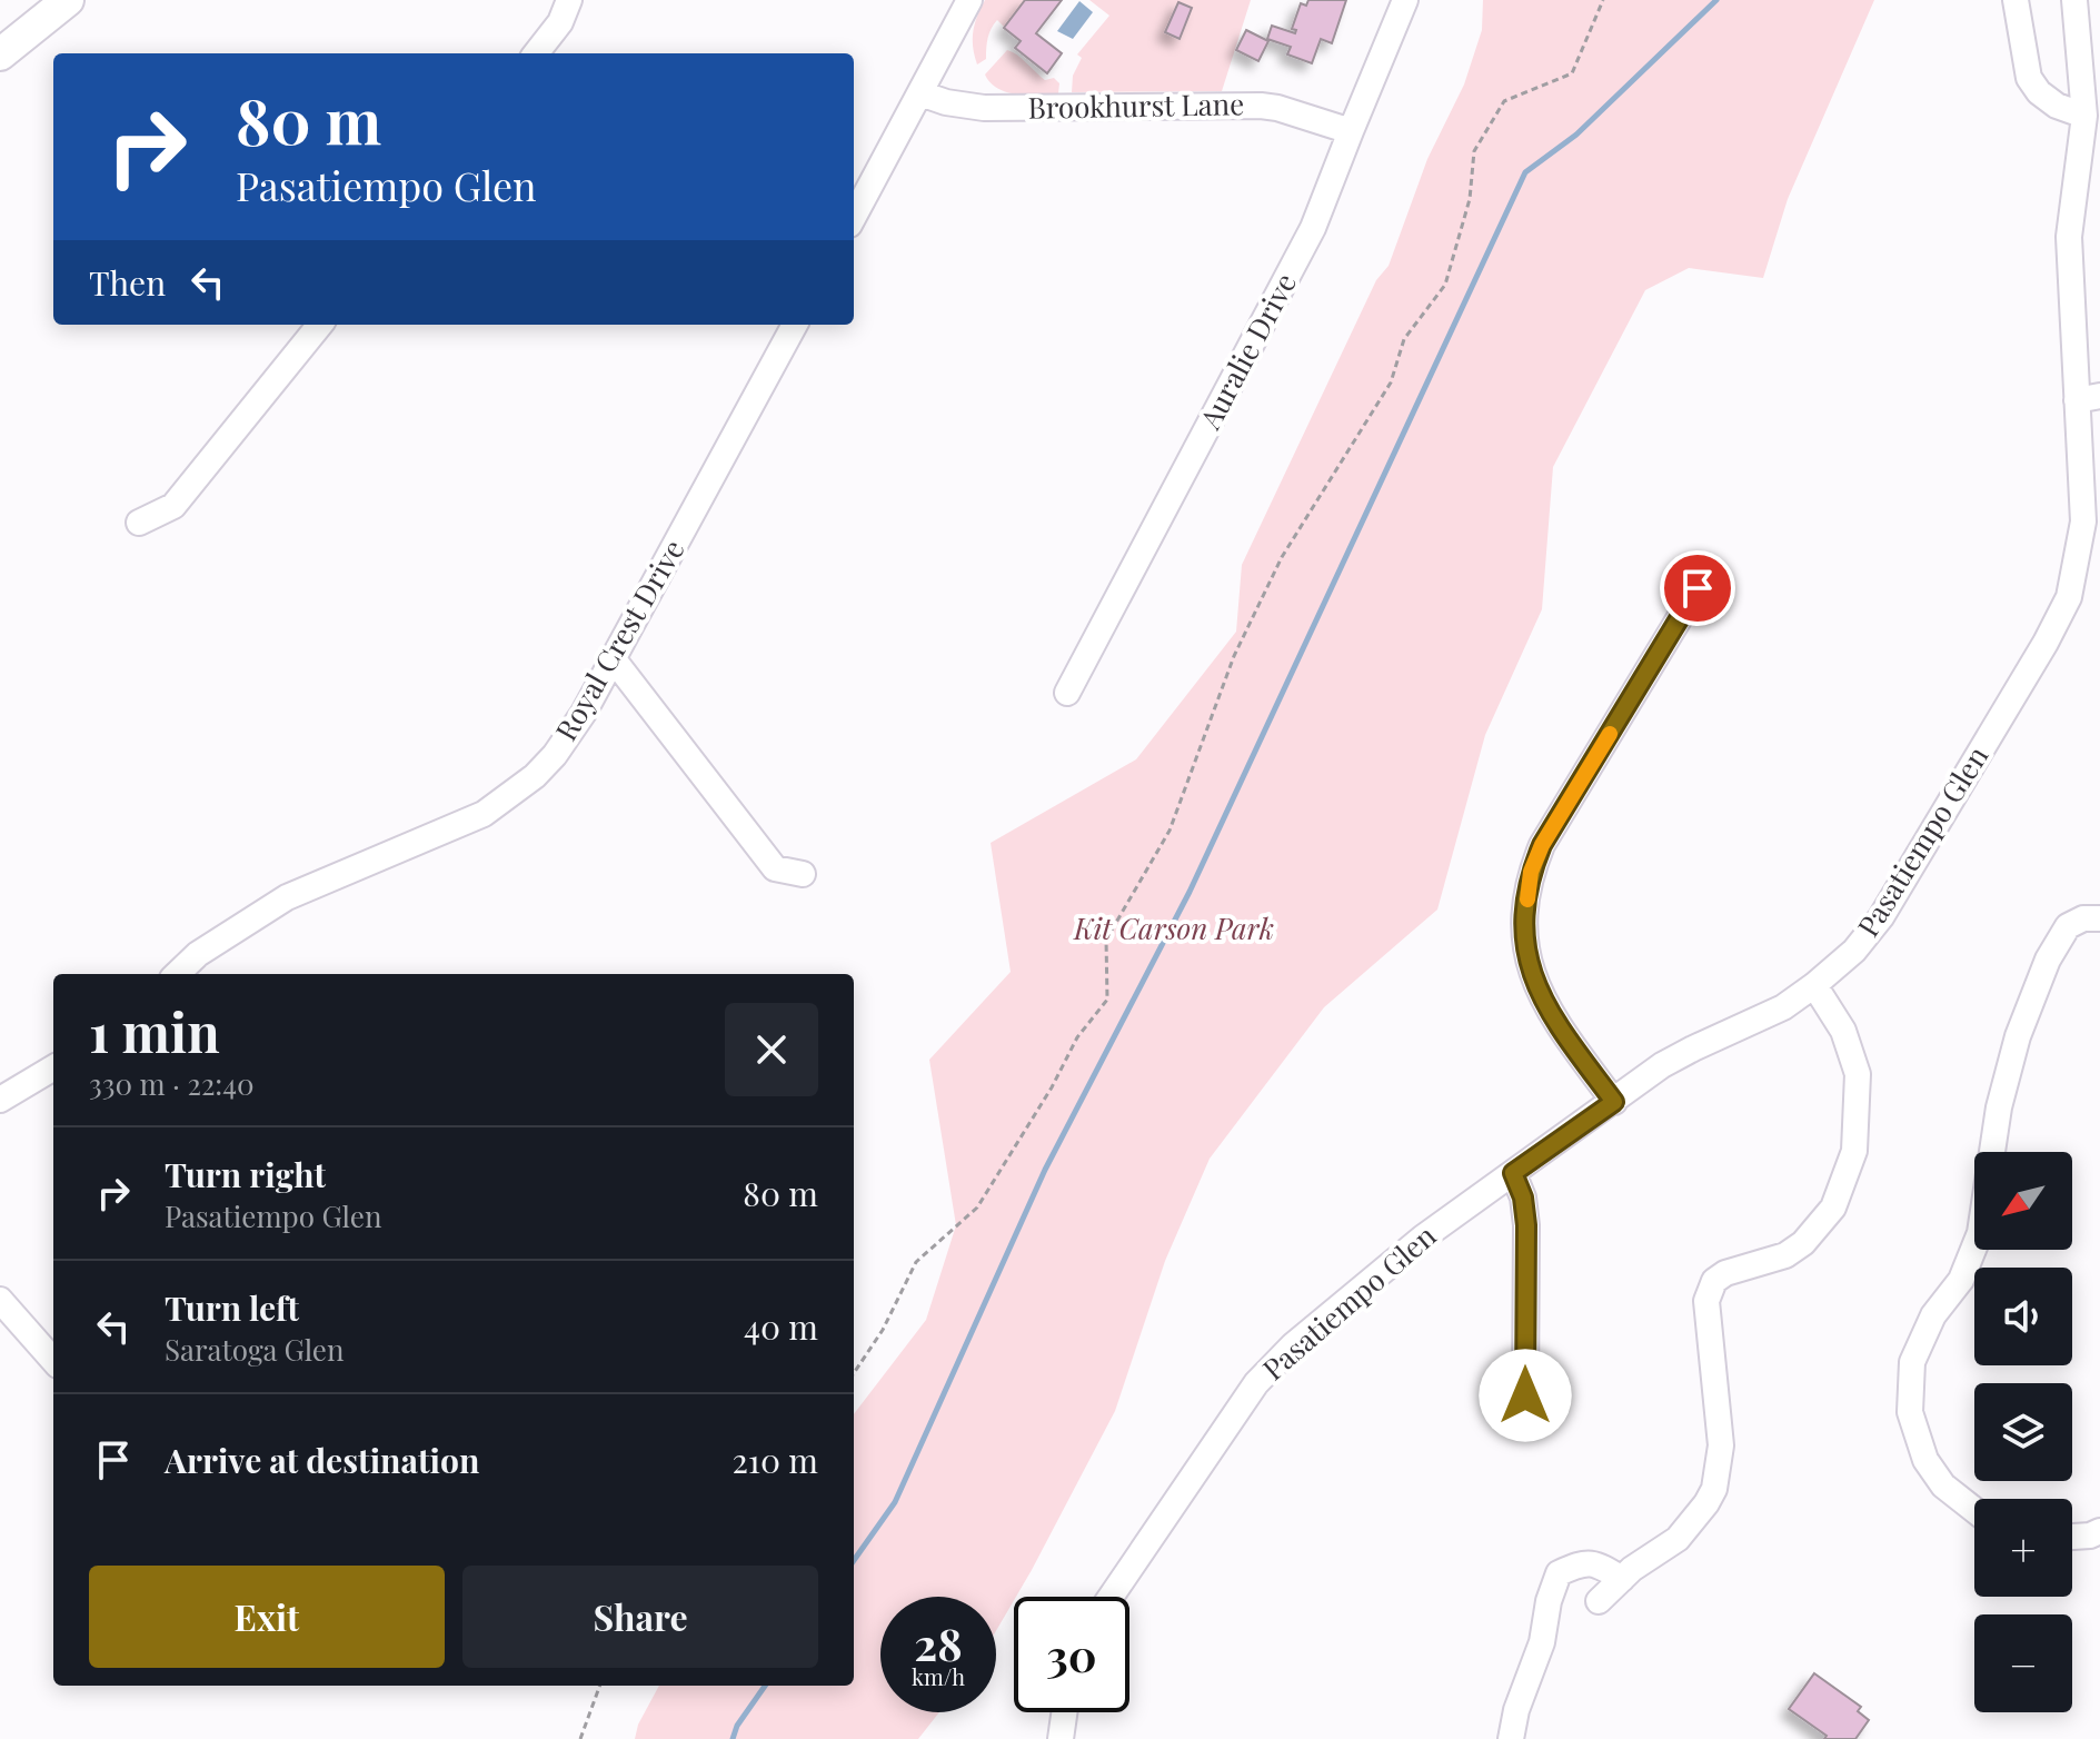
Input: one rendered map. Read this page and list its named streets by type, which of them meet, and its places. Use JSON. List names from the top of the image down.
{
  "streets": {
    "street": [
      "Brookhurst Lane",
      "Auralie Drive",
      "Royal Crest Drive",
      "Pasatiempo Glen"
    ]
  },
  "crossings": [
    ["Brookhurst Lane", "Auralie Drive"]
  ],
  "parks": ["Kit Carson Park"],
  "north": "bottom left",
  "page": {
    "turn": ["80 m", "Pasatiempo Glen"],
    "then": "Then",
    "heading": ["1 min", "330 m · 22:40"],
    "list": [
      {
        "name": "Turn right",
        "note": "Pasatiempo Glen",
        "value": "80 m"
      },
      {
        "name": "Turn left",
        "note": "Saratoga Glen",
        "value": "40 m"
      },
      {
        "name": "Arrive at destination",
        "value": "210 m"
      }
    ],
    "map_buttons": ["+", "−"],
    "buttons": ["Exit", "Share"],
    "speed": "28 km/h",
    "limit": "30"
  }
}
